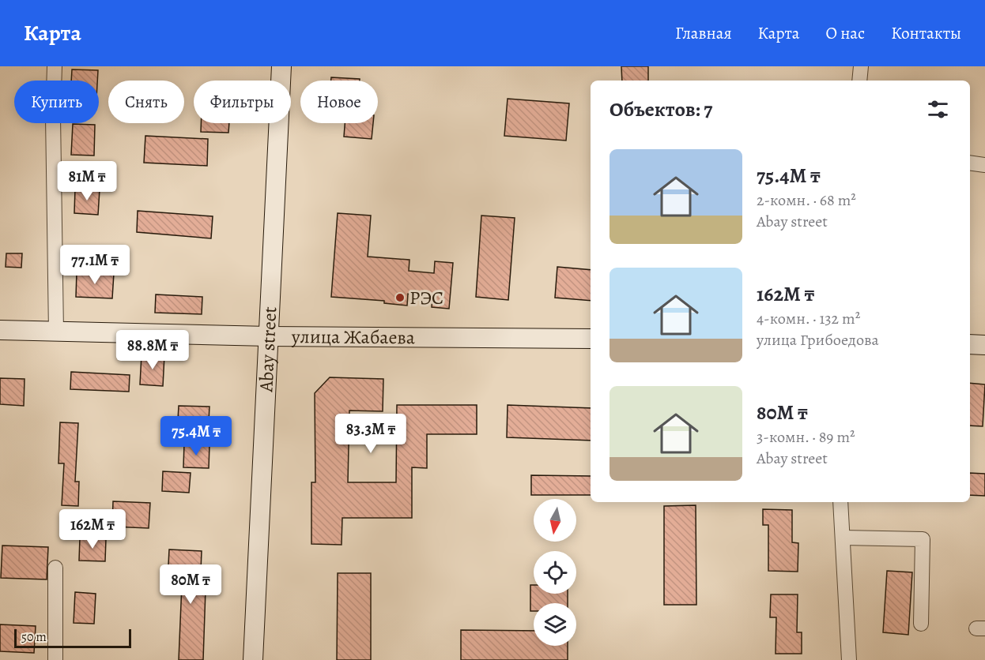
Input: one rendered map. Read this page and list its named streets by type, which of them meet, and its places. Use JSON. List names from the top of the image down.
{
  "streets": {
    "street": ["улица Жабаева", "Abay street"]
  },
  "crossings": [
    ["улица Жабаева", "Abay street"]
  ],
  "places": ["РЭС"],
  "scale_bar": "50 m",
  "north": "bottom",
  "page": {
    "header": "Карта",
    "nav": [
      "Главная",
      "Карта",
      "О нас",
      "Контакты"
    ],
    "chip": [
      "Купить",
      "Снять",
      "Фильтры",
      "Новое"
    ],
    "heading": "Объектов: 7",
    "list": [
      {
        "name": "75.4M ₸",
        "note": "2-комн. · 68 m² · Abay street"
      },
      {
        "name": "162M ₸",
        "note": "4-комн. · 132 m² · улица Грибоедова"
      },
      {
        "name": "80M ₸",
        "note": "3-комн. · 89 m² · Abay street"
      }
    ],
    "price": [
      "81M ₸",
      "77.1M ₸",
      "88.8M ₸",
      "83.3M ₸",
      "75.4M ₸",
      "162M ₸",
      "80M ₸"
    ],
    "scale": "50 m"
  }
}
